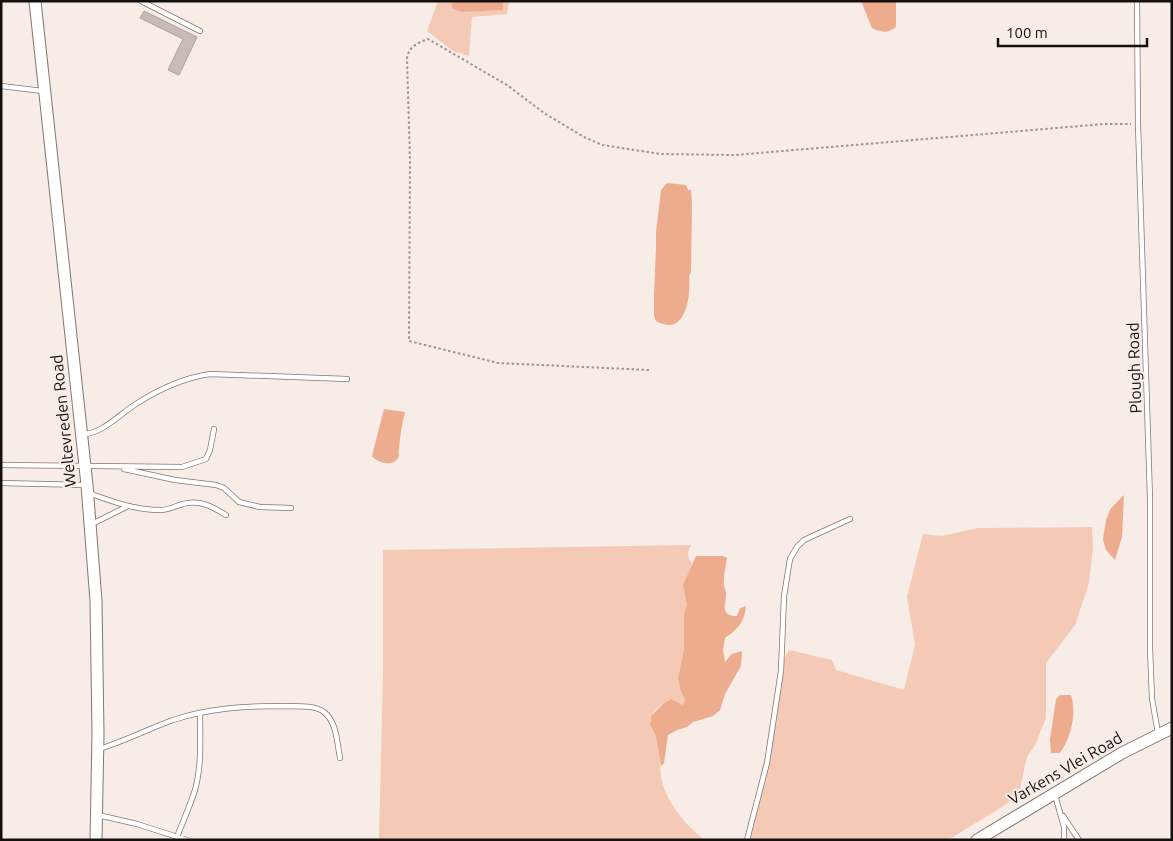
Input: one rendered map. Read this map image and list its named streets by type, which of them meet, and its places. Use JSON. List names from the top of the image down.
{
  "streets": {
    "street": ["Weltevreden Road", "Varkens Vlei Road"],
    "lane": ["Plough Road"]
  },
  "crossings": [
    ["Plough Road", "Varkens Vlei Road"]
  ],
  "scale_bar": "100 m"
}
